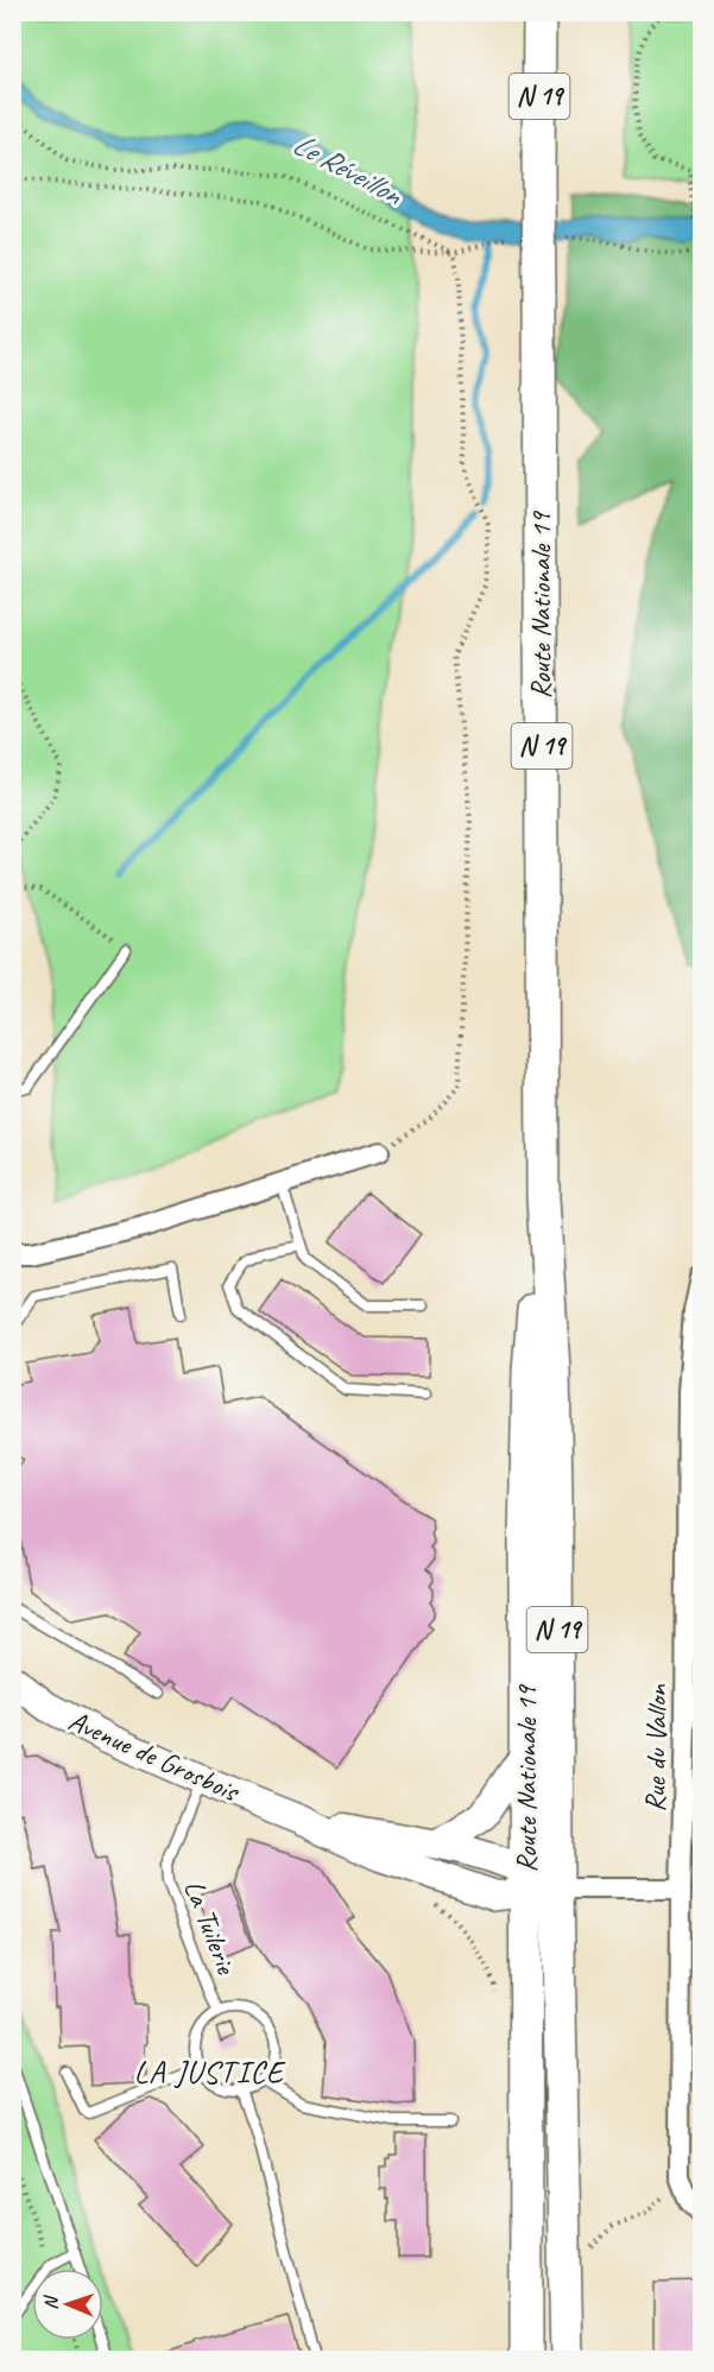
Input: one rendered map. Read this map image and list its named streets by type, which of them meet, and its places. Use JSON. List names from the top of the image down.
{
  "streets": {
    "main road": ["N 19", "Route Nationale 19"],
    "street": ["Rue du Vallon", "Avenue de Grosbois"],
    "lane": ["La Tuilerie"]
  },
  "crossings": [
    ["Route Nationale 19", "Avenue de Grosbois"],
    ["Avenue de Grosbois", "La Tuilerie"]
  ],
  "districts": ["LA JUSTICE"],
  "water": ["Le Réveillon"],
  "north": "left"
}
